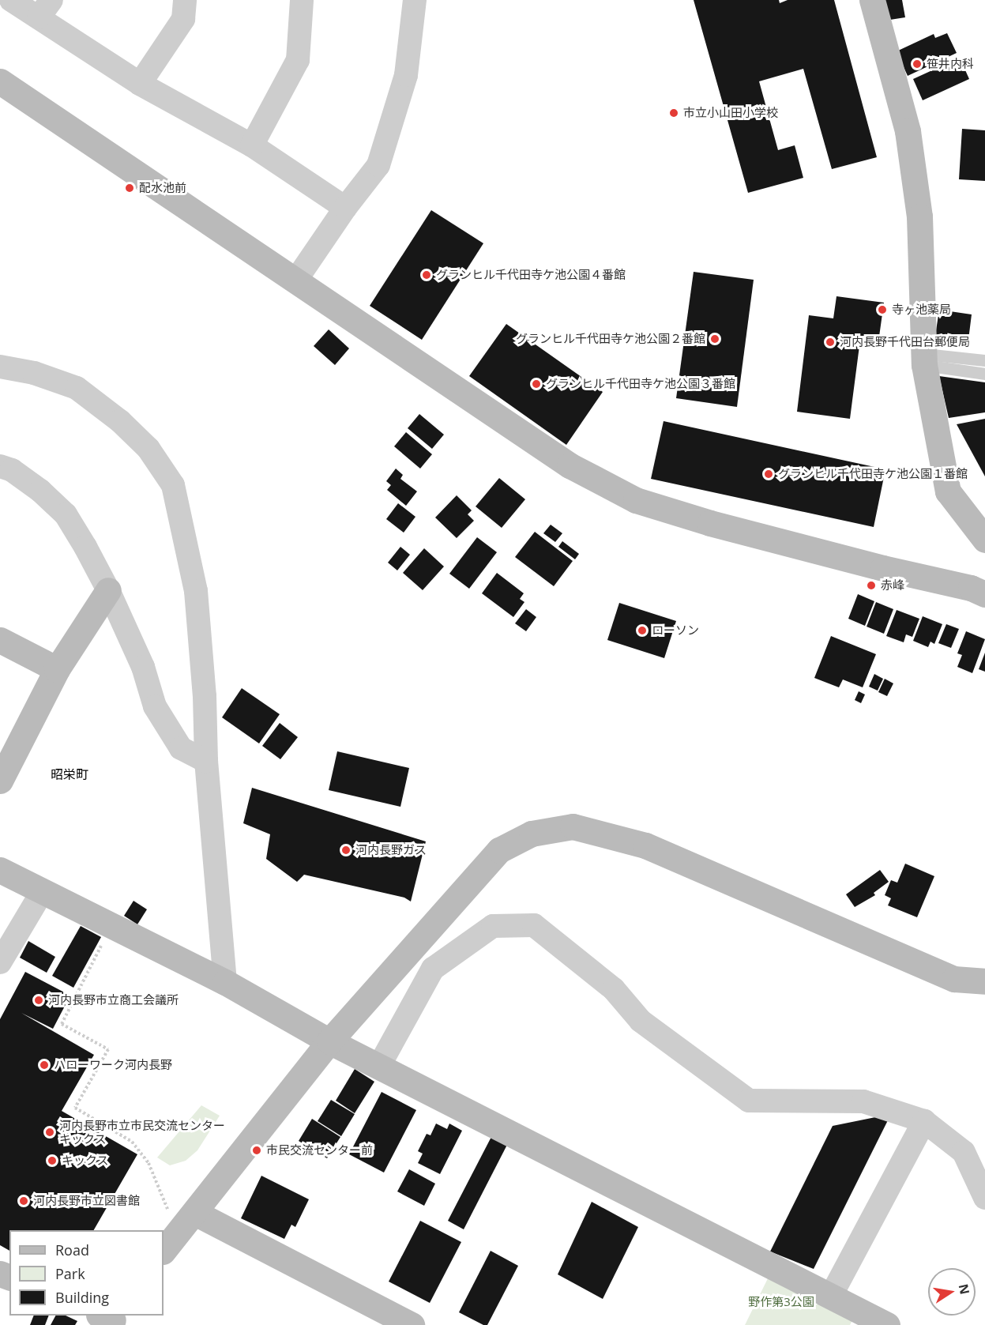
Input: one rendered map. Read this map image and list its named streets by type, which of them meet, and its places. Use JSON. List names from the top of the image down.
{
  "districts": ["昭栄町"],
  "parks": ["野作第3公園"],
  "places": [
    "笹井内科",
    "市立小山田小学校",
    "配水池前",
    "グランヒル千代田寺ケ池公園４番館",
    "寺ヶ池薬局",
    "グランヒル千代田寺ケ池公園２番館",
    "河内長野千代田台郵便局",
    "グランヒル千代田寺ケ池公園３番館",
    "グランヒル千代田寺ケ池公園１番館",
    "赤峰",
    "ローソン",
    "河内長野ガス",
    "河内長野市立商工会議所",
    "ハローワーク河内長野",
    "河内長野市立市民交流センター キックス",
    "市民交流センター前",
    "キックス",
    "河内長野市立図書館"
  ],
  "legend": ["Road", "Park", "Building"],
  "north": "right"
}
